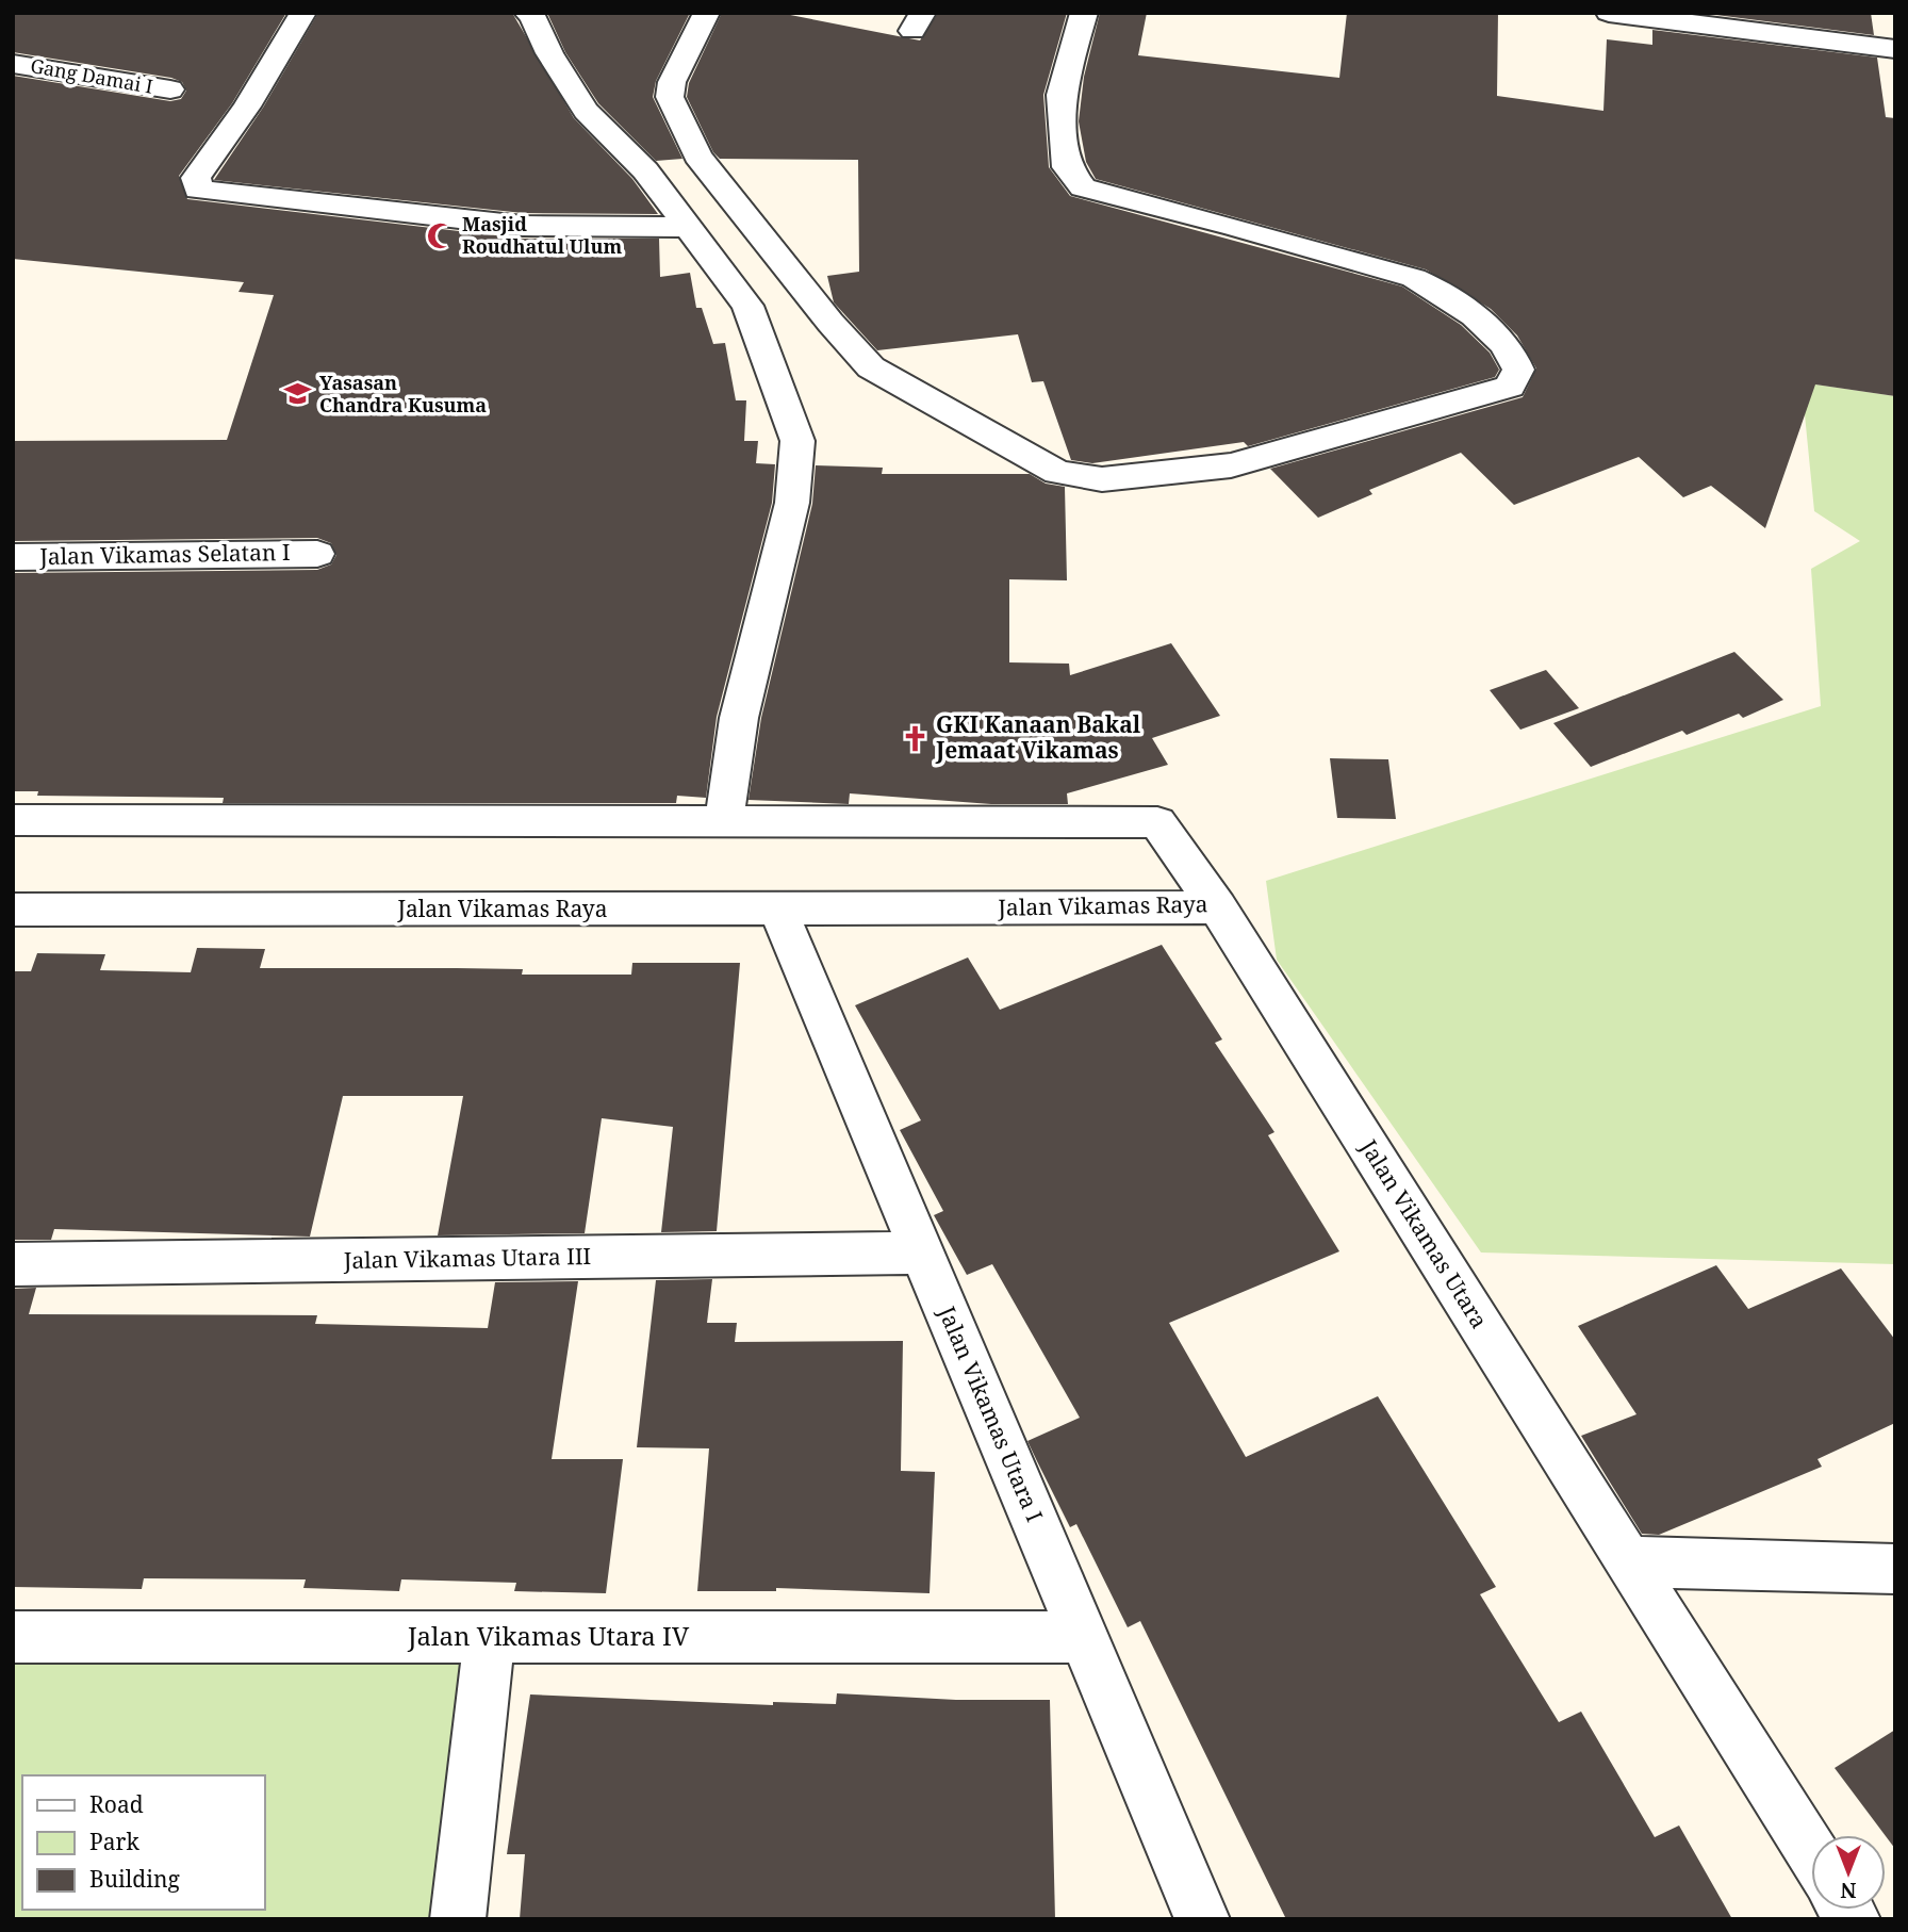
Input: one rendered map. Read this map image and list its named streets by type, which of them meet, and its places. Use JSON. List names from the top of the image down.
{
  "streets": {
    "street": [
      "Gang Damai I",
      "Jalan Vikamas Selatan I",
      "Jalan Vikamas Raya",
      "Jalan Vikamas Utara",
      "Jalan Vikamas Utara III",
      "Jalan Vikamas Utara I",
      "Jalan Vikamas Utara IV"
    ]
  },
  "crossings": [
    ["Jalan Vikamas Raya", "Jalan Vikamas Utara"],
    ["Jalan Vikamas Raya", "Jalan Vikamas Utara I"],
    ["Jalan Vikamas Utara III", "Jalan Vikamas Utara I"],
    ["Jalan Vikamas Utara I", "Jalan Vikamas Utara IV"]
  ],
  "places": {
    "mosque": ["Masjid Roudhatul Ulum"],
    "school or university": ["Yasasan Chandra Kusuma"],
    "church": ["GKI Kanaan Bakal Jemaat Vikamas"]
  },
  "legend": ["Road", "Park", "Building"],
  "north": "bottom"
}
